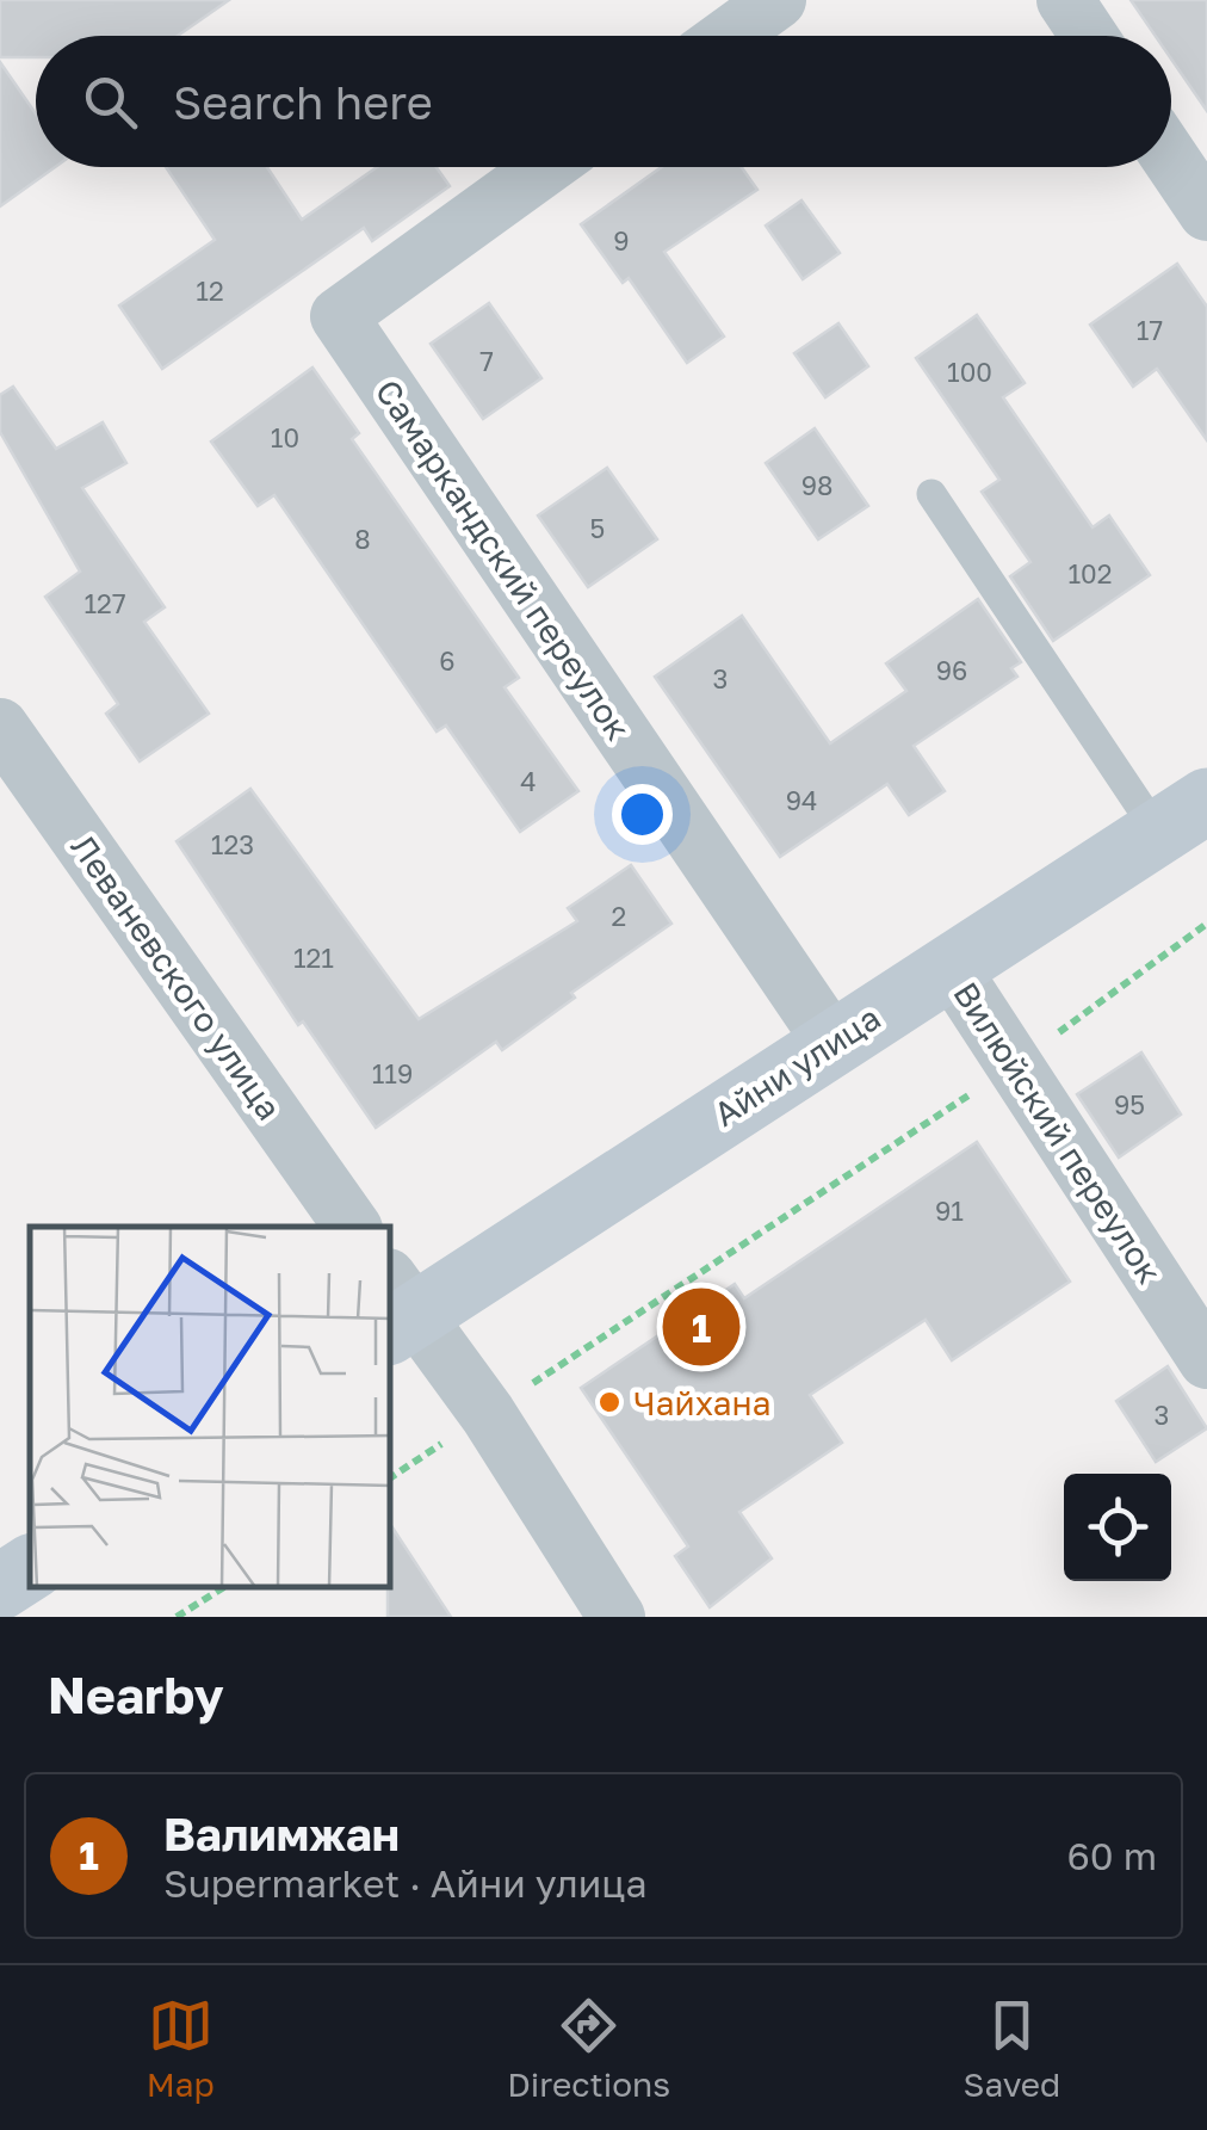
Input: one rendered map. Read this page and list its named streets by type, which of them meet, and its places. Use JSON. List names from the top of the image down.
{
  "streets": {
    "street": [
      "Самаркандский переулок",
      "Леваневского улица",
      "Айни улица",
      "Вилюйский переулок"
    ]
  },
  "crossings": [
    ["Самаркандский переулок", "Айни улица"],
    ["Айни улица", "Вилюйский переулок"]
  ],
  "places": ["Чайхана"],
  "house_numbers": [
    "9",
    "12",
    "17",
    "7",
    "100",
    "10",
    "98",
    "5",
    "8",
    "102",
    "127",
    "6",
    "96",
    "3",
    "4",
    "94",
    "123",
    "2",
    "121",
    "119",
    "95",
    "91",
    "3"
  ],
  "page": {
    "search": "Search here",
    "pins": "1",
    "heading": "Nearby",
    "list": [
      {
        "mark": "1",
        "name": "Валимжан",
        "note": "Supermarket · Айни улица",
        "value": "60 m"
      }
    ],
    "nav": ["Map", "Directions", "Saved"]
  }
}
